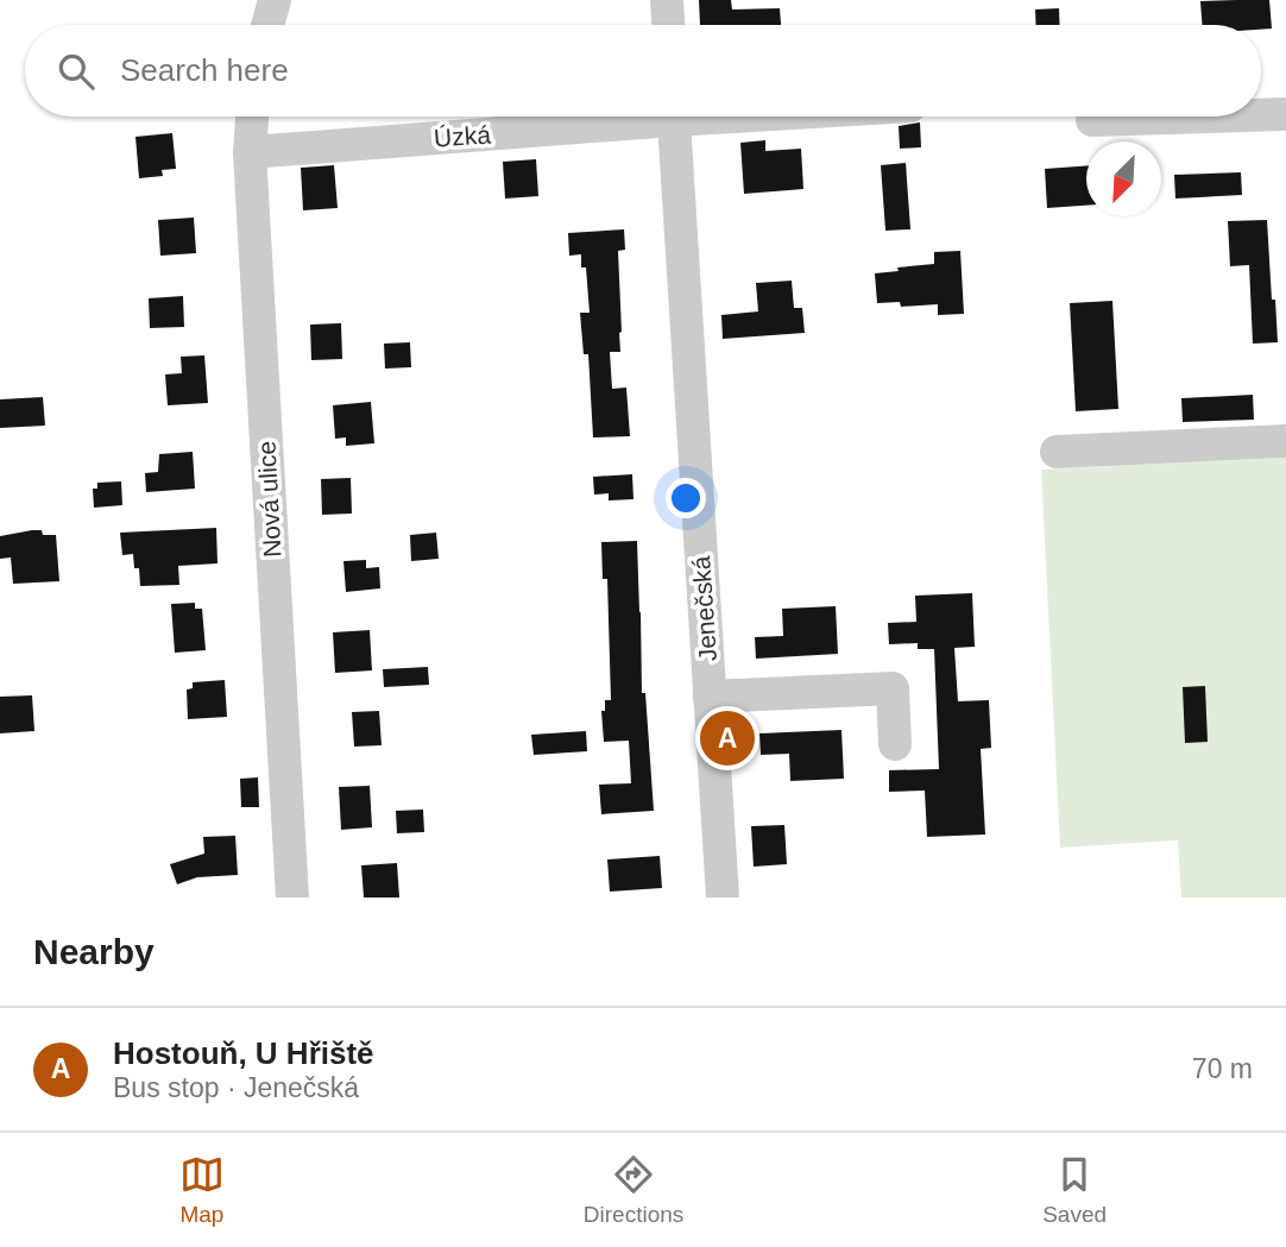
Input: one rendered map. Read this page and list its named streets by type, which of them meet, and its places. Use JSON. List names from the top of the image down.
{
  "streets": {
    "street": ["Úzká", "Nová ulice", "Jenečská"]
  },
  "crossings": [
    ["Úzká", "Nová ulice"]
  ],
  "north": "bottom left",
  "page": {
    "search": "Search here",
    "pins": "A",
    "heading": "Nearby",
    "list": [
      {
        "mark": "A",
        "name": "Hostouň, U Hřiště",
        "note": "Bus stop · Jenečská",
        "value": "70 m"
      }
    ],
    "nav": ["Map", "Directions", "Saved"]
  }
}
